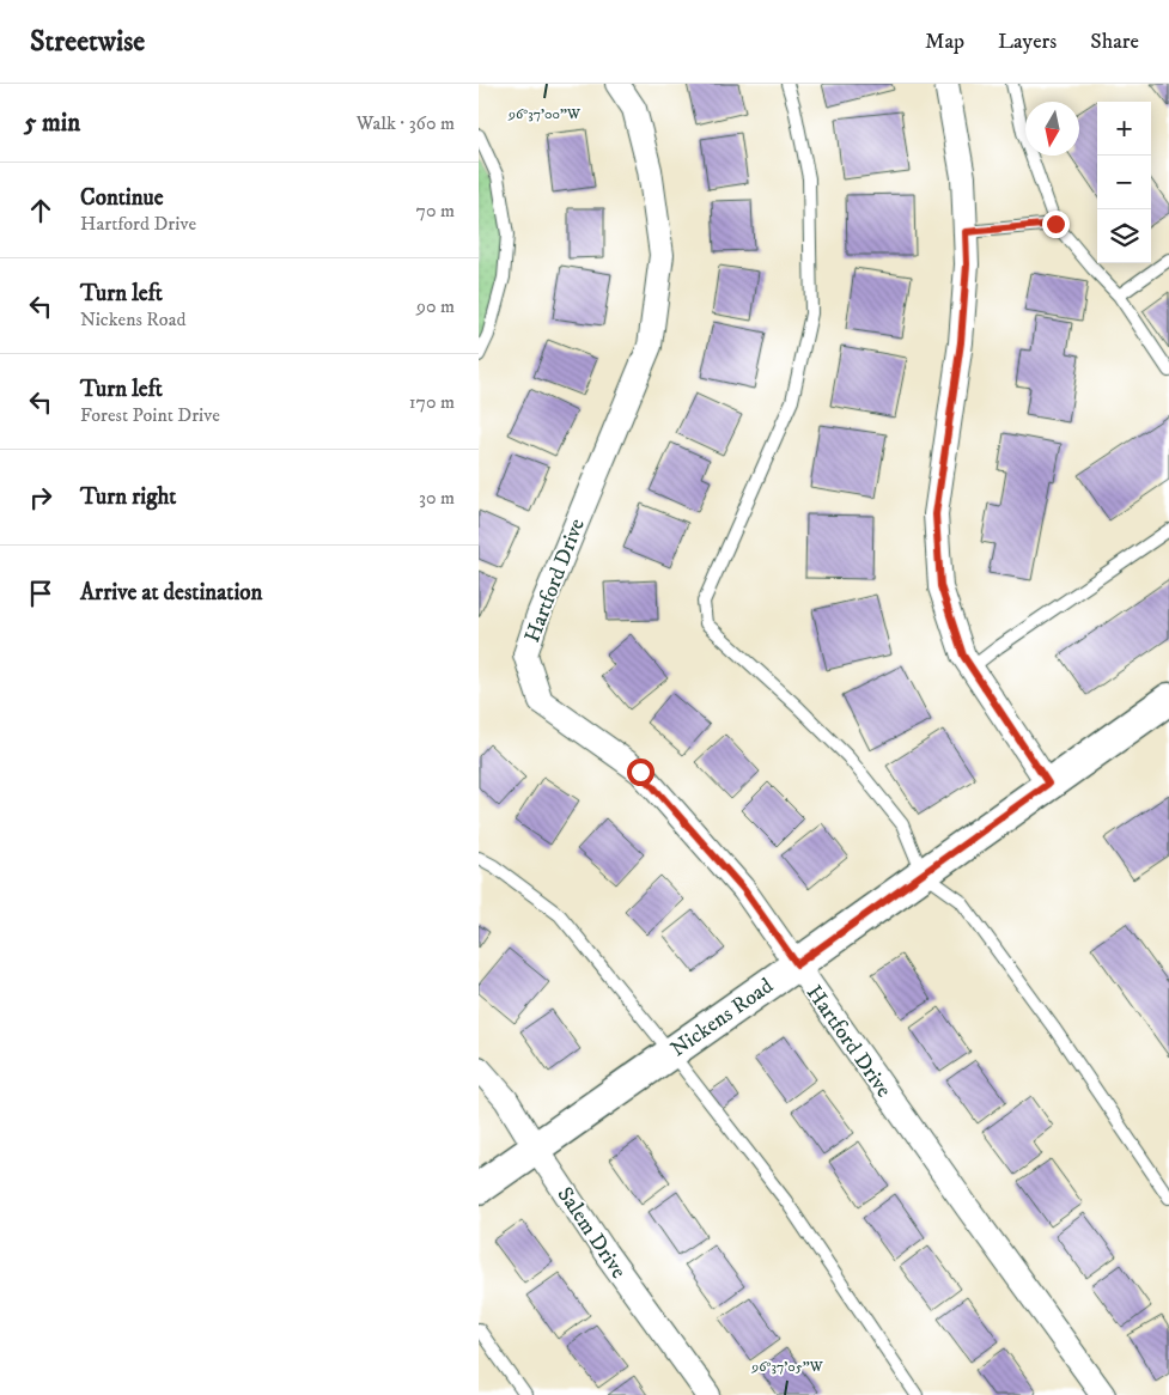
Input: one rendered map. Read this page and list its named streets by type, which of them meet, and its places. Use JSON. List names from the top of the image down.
{
  "streets": {
    "street": ["Hartford Drive", "Nickens Road", "Salem Drive"]
  },
  "crossings": [
    ["Hartford Drive", "Nickens Road"],
    ["Nickens Road", "Salem Drive"]
  ],
  "north": "bottom",
  "page": {
    "header": "Streetwise",
    "nav": ["Map", "Layers", "Share"],
    "heading": ["5 min", "Walk · 360 m"],
    "map_buttons": ["+", "−"],
    "list": [
      ["Continue", "Hartford Drive", "70 m"],
      ["Turn left", "Nickens Road", "90 m"],
      ["Turn left", "Forest Point Drive", "170 m"],
      ["Turn right", "30 m"],
      "Arrive at destination"
    ]
  },
  "coordinates": ["96°37'00\"W", "96°37'05\"W"]
}
